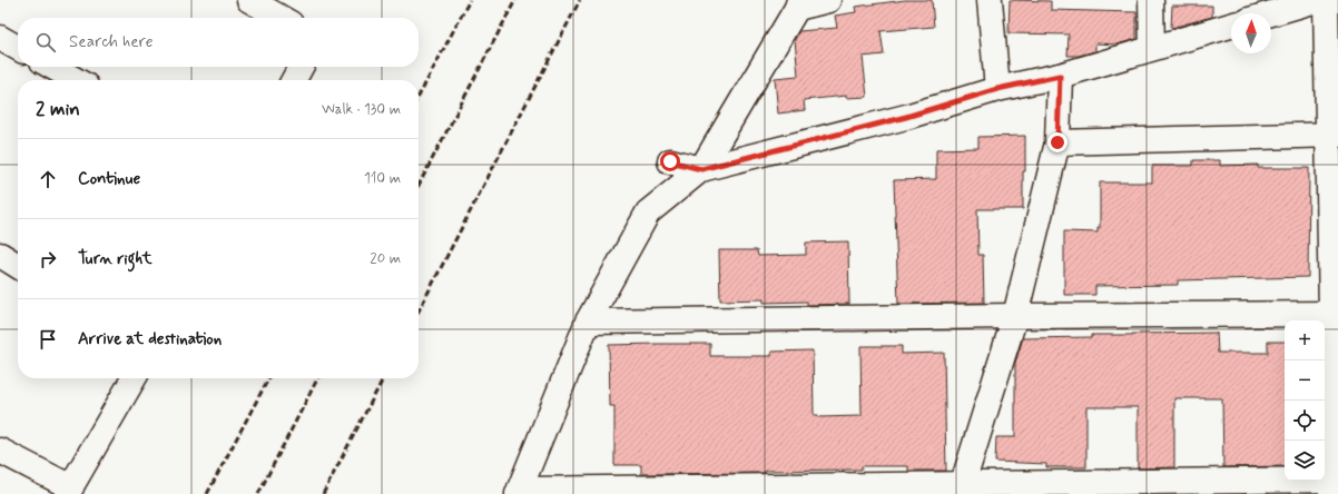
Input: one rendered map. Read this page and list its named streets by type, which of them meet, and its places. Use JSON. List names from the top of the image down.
{
  "north": "top",
  "page": {
    "search": "Search here",
    "heading": ["2 min", "Walk · 130 m"],
    "list": [
      ["Continue", "110 m"],
      ["Turn right", "20 m"],
      "Arrive at destination"
    ],
    "map_buttons": ["+", "−"]
  }
}
